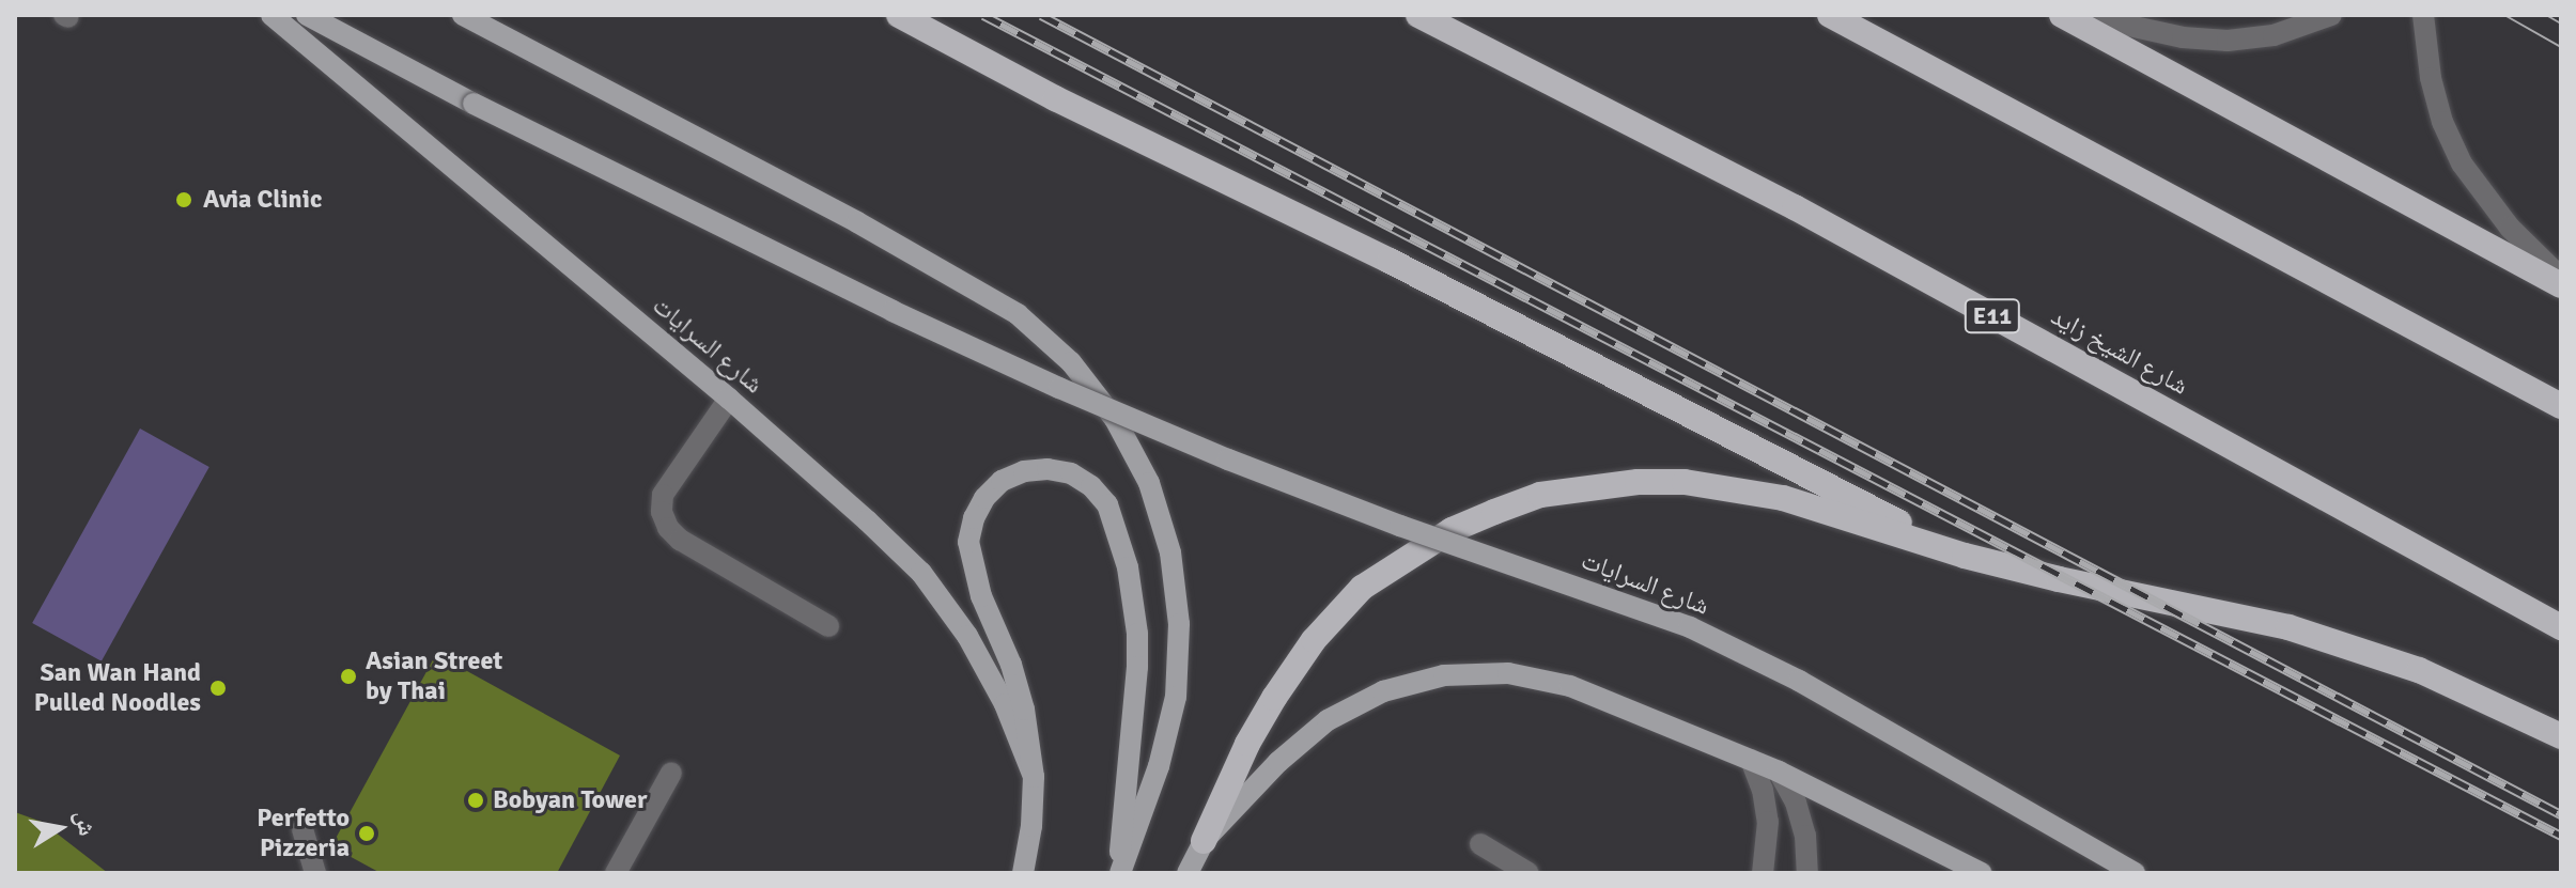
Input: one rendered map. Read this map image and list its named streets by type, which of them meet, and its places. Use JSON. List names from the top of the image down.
{
  "streets": {
    "highway": ["E11", "شارع الشيخ زايد"],
    "main road": ["شارع السرايات"]
  },
  "places": [
    "Avia Clinic",
    "Asian Street by Thai",
    "San Wan Hand Pulled Noodles",
    "Bobyan Tower",
    "Perfetto Pizzeria"
  ],
  "north": "right"
}
